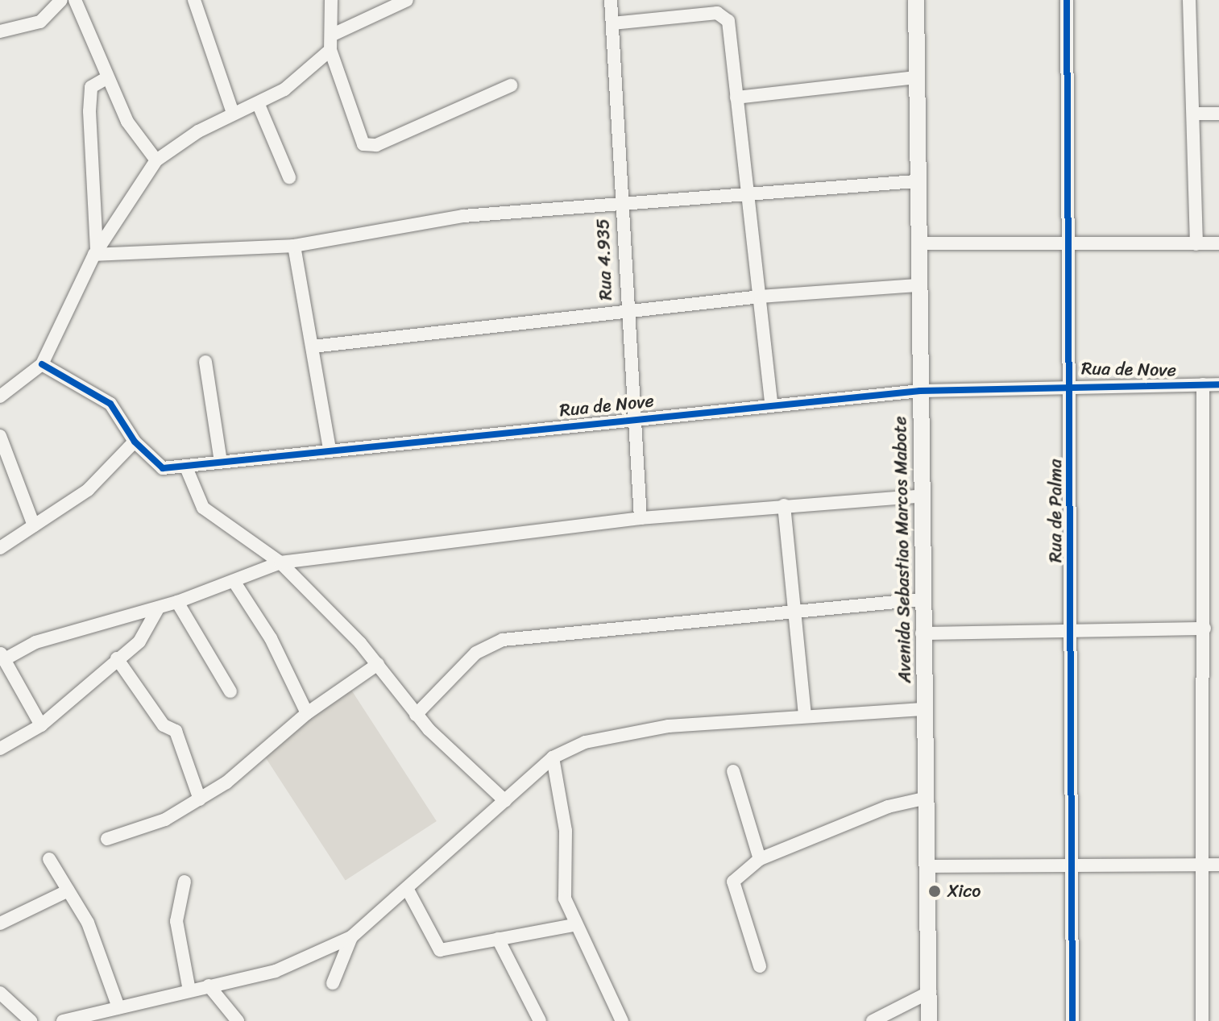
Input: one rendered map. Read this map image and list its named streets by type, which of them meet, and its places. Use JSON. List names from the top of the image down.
{
  "streets": {
    "main road": ["Avenida Sebastiao Marcos Mabote"],
    "street": ["Rua 4.935", "Rua de Nove", "Rua de Palma"]
  },
  "crossings": [
    ["Rua 4.935", "Rua de Nove"],
    ["Rua de Nove", "Rua de Palma"],
    ["Rua de Nove", "Avenida Sebastiao Marcos Mabote"]
  ],
  "places": ["Xico"]
}
